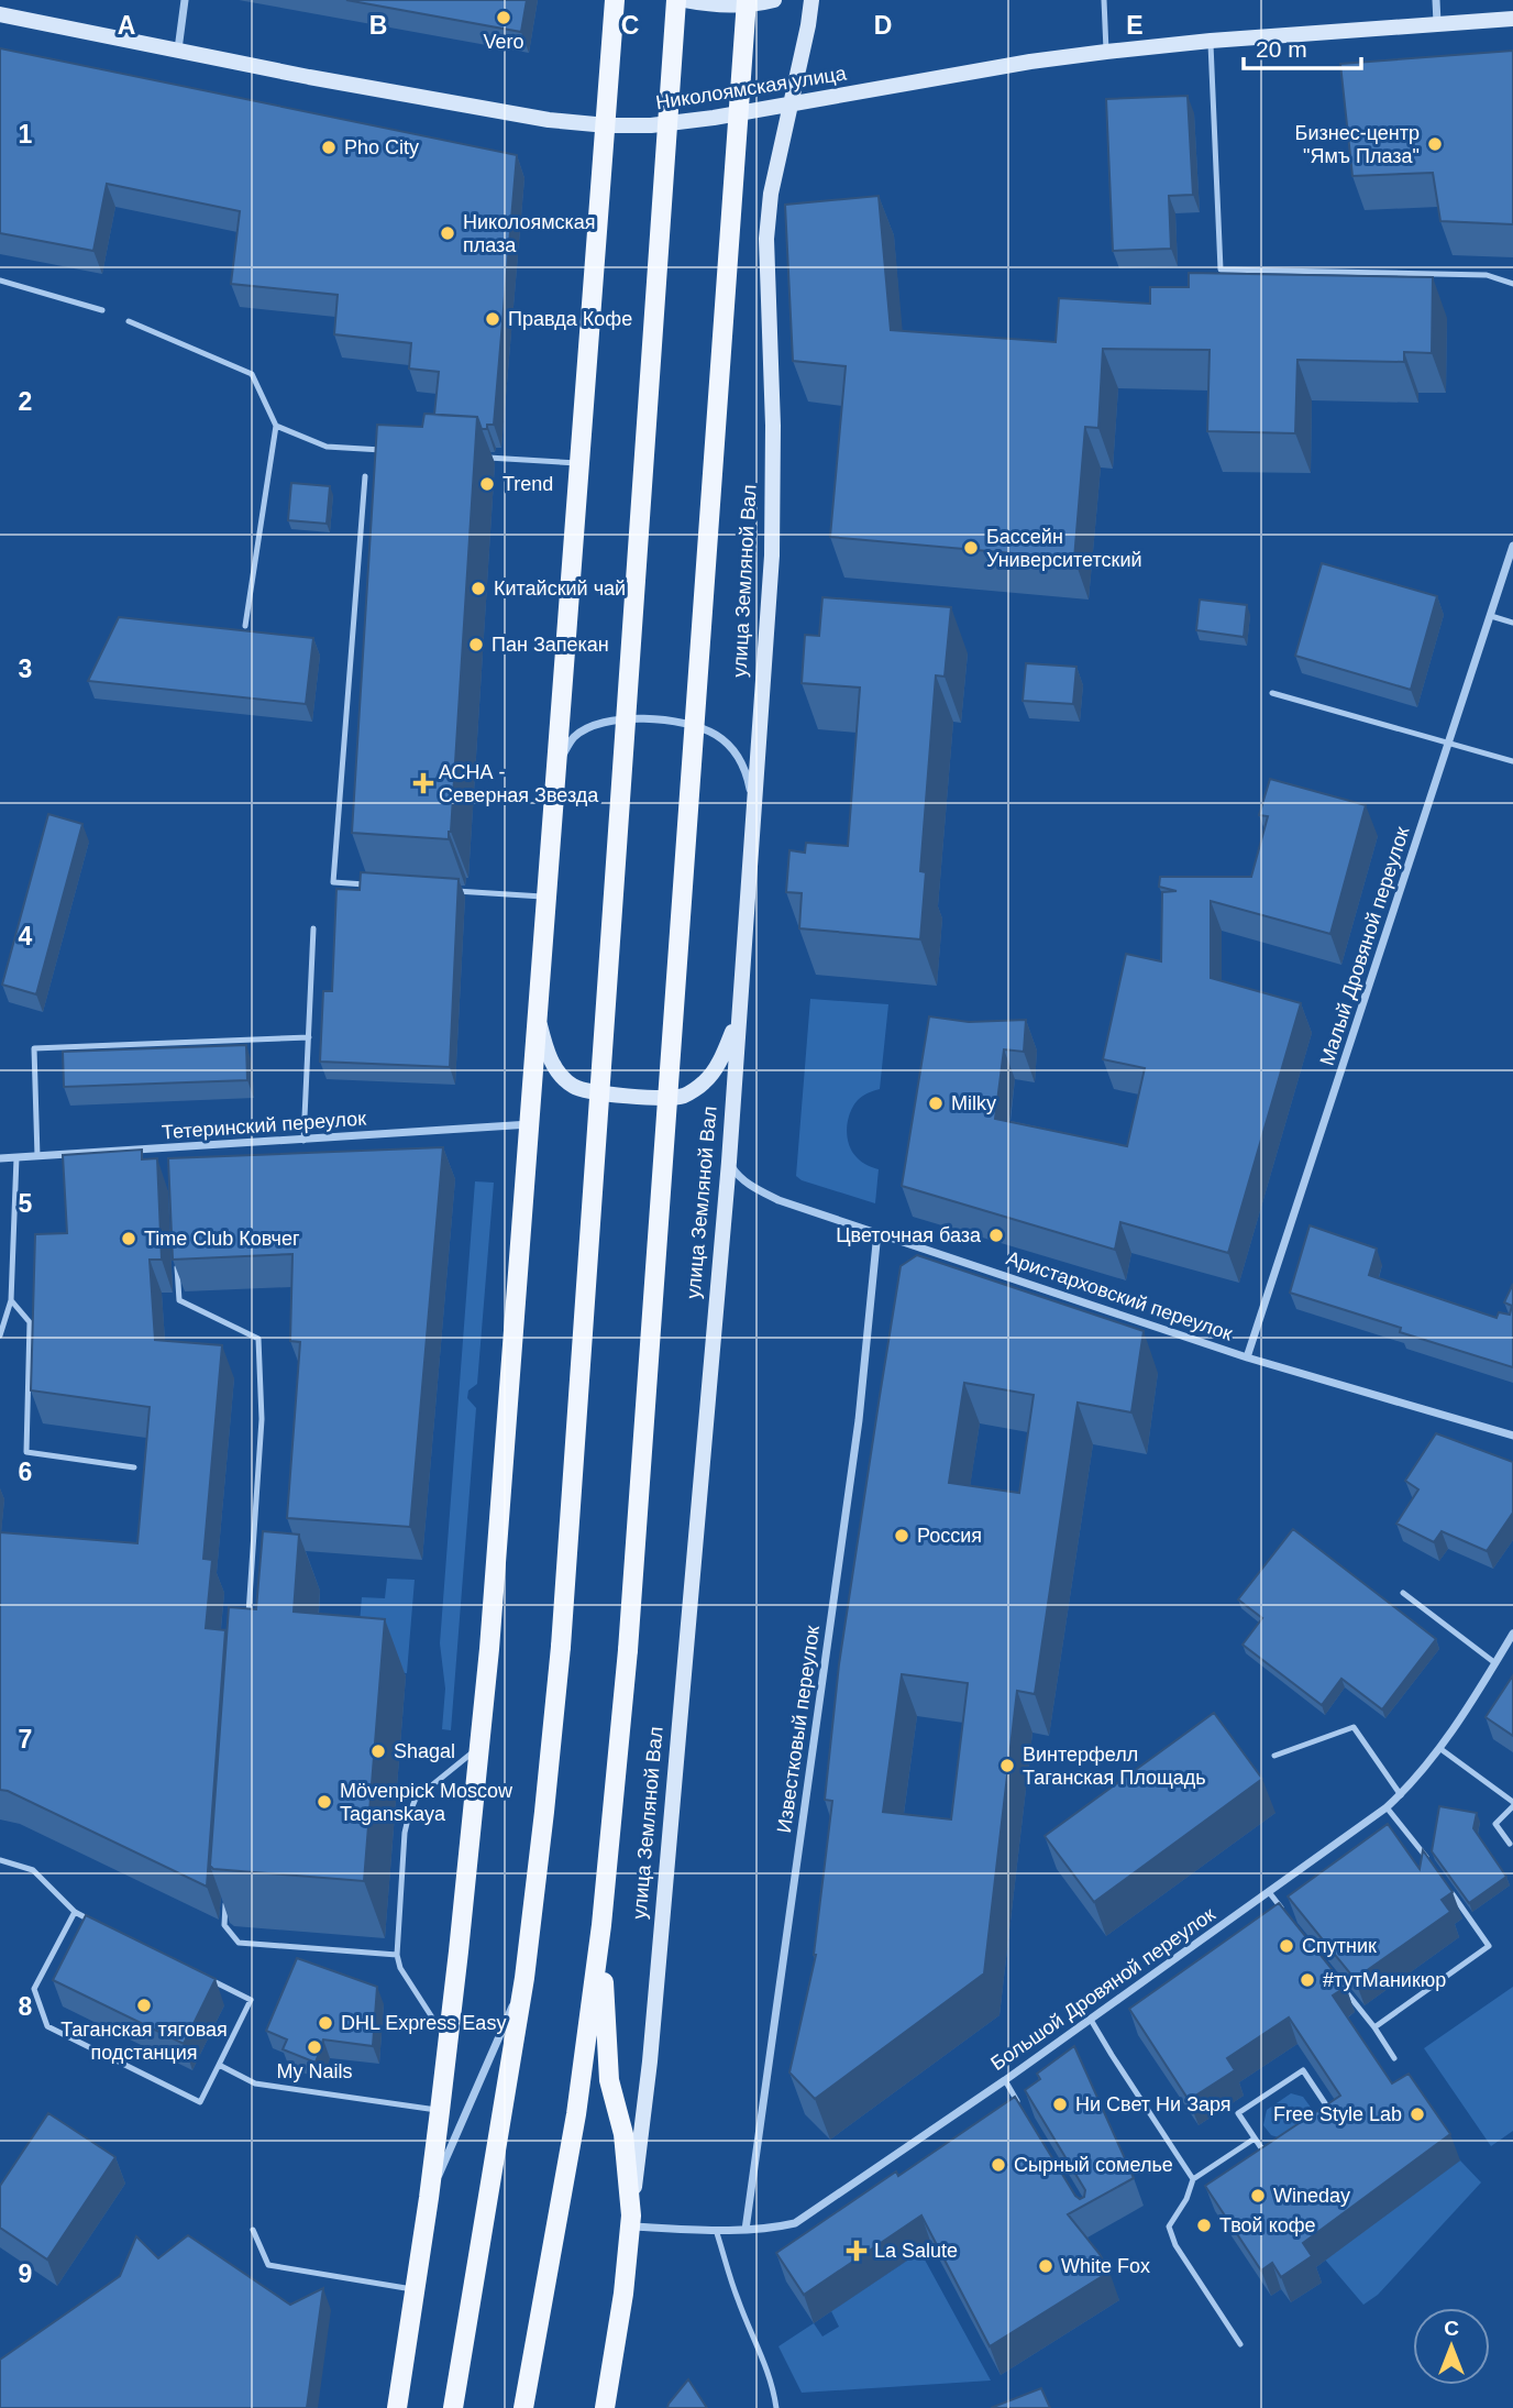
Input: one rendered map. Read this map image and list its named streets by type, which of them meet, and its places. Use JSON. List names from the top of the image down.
{
  "streets": {
    "main road": ["Николоямская улица", "улица Земляной Вал"],
    "street": [
      "Малый Дровяной переулок",
      "Тетеринский переулок",
      "Аристарховский переулок",
      "Известковый переулок",
      "Большой Дровяной переулок"
    ]
  },
  "crossings": [
    ["Николоямская улица", "улица Земляной Вал"],
    ["улица Земляной Вал", "Аристарховский переулок"],
    ["улица Земляной Вал", "Большой Дровяной переулок"],
    ["Малый Дровяной переулок", "Аристарховский переулок"],
    ["Аристарховский переулок", "Известковый переулок"],
    ["Известковый переулок", "Большой Дровяной переулок"]
  ],
  "places": {
    "other": [
      "Vero",
      "Бизнес-центр \"Ямъ Плаза\"",
      "Pho City",
      "Николоямская плаза",
      "Правда Кофе",
      "Trend",
      "Бассейн Университетский",
      "Китайский чай",
      "Пан Запекан",
      "Milky",
      "Цветочная база",
      "Time Club Ковчег",
      "Россия",
      "Shagal",
      "Винтерфелл Таганская Площадь",
      "Mövenpick Moscow Taganskaya",
      "Спутник",
      "#тутМаникюр",
      "Таганская тяговая подстанция",
      "DHL Express Easy",
      "My Nails",
      "Ни Свет Ни Заря",
      "Free Style Lab",
      "Сырный сомелье",
      "Wineday",
      "Твой кофе",
      "White Fox"
    ],
    "health": ["АСНА - Северная Звезда", "La Salute"]
  },
  "scale_bar": "20 m",
  "north": "top",
  "grid": {
    "columns": [
      "A",
      "B",
      "C",
      "D",
      "E"
    ],
    "rows": [
      "1",
      "2",
      "3",
      "4",
      "5",
      "6",
      "7",
      "8",
      "9"
    ]
  }
}
